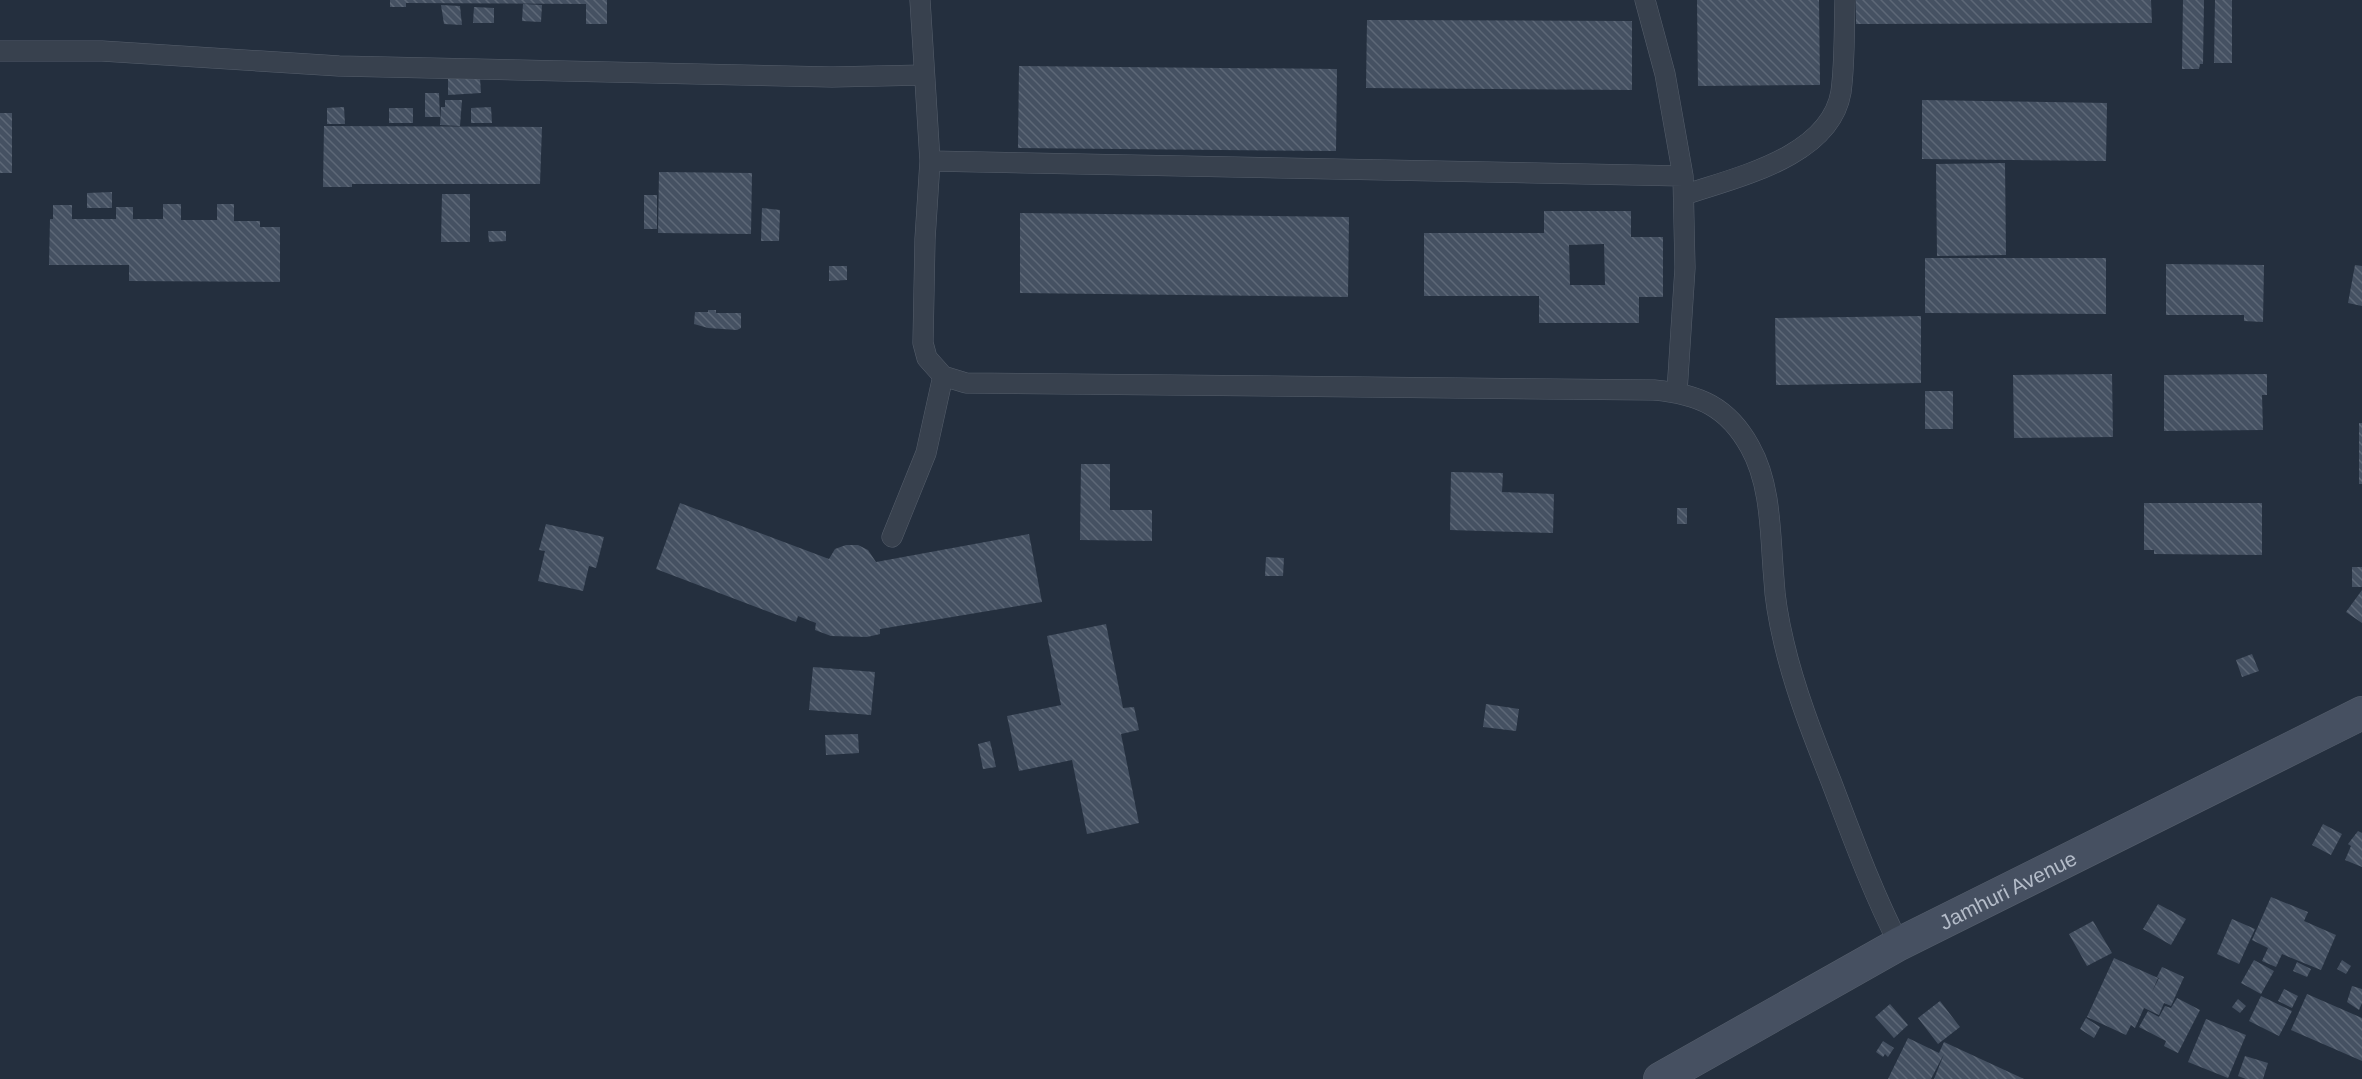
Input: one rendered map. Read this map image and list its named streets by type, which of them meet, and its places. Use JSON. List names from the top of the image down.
{
  "streets": {
    "street": ["Jamhuri Avenue"]
  }
}
